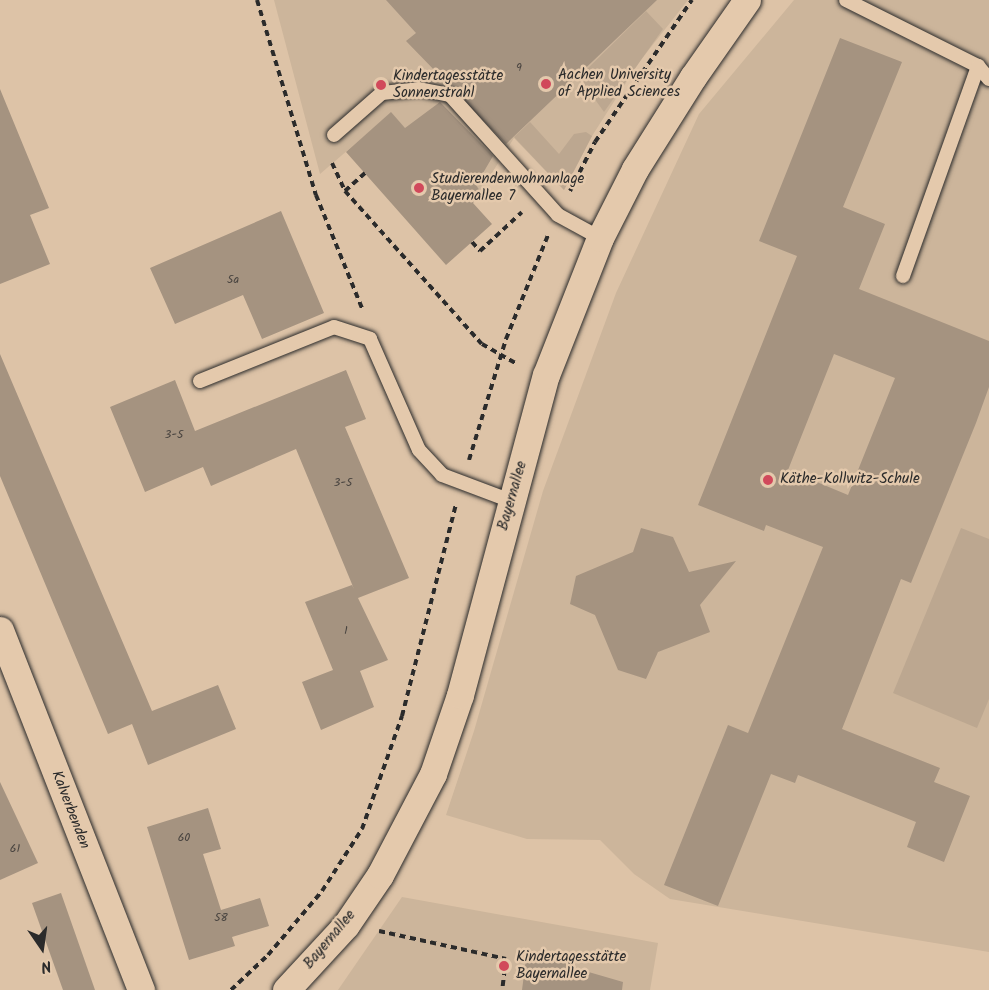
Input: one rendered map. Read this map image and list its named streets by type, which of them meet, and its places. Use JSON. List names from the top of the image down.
{
  "streets": {
    "street": ["Bayernallee", "Kalverbenden"]
  },
  "places": [
    "Aachen University of Applied Sciences",
    "Kindertagesstätte Sonnenstrahl",
    "Studierendenwohnanlage Bayernallee 7",
    "Käthe-Kollwitz-Schule",
    "Kindertagesstätte Bayernallee"
  ],
  "house_numbers": [
    "9",
    "5a",
    "3-5",
    "3-5",
    "1",
    "60",
    "61",
    "58"
  ],
  "north": "bottom"
}
